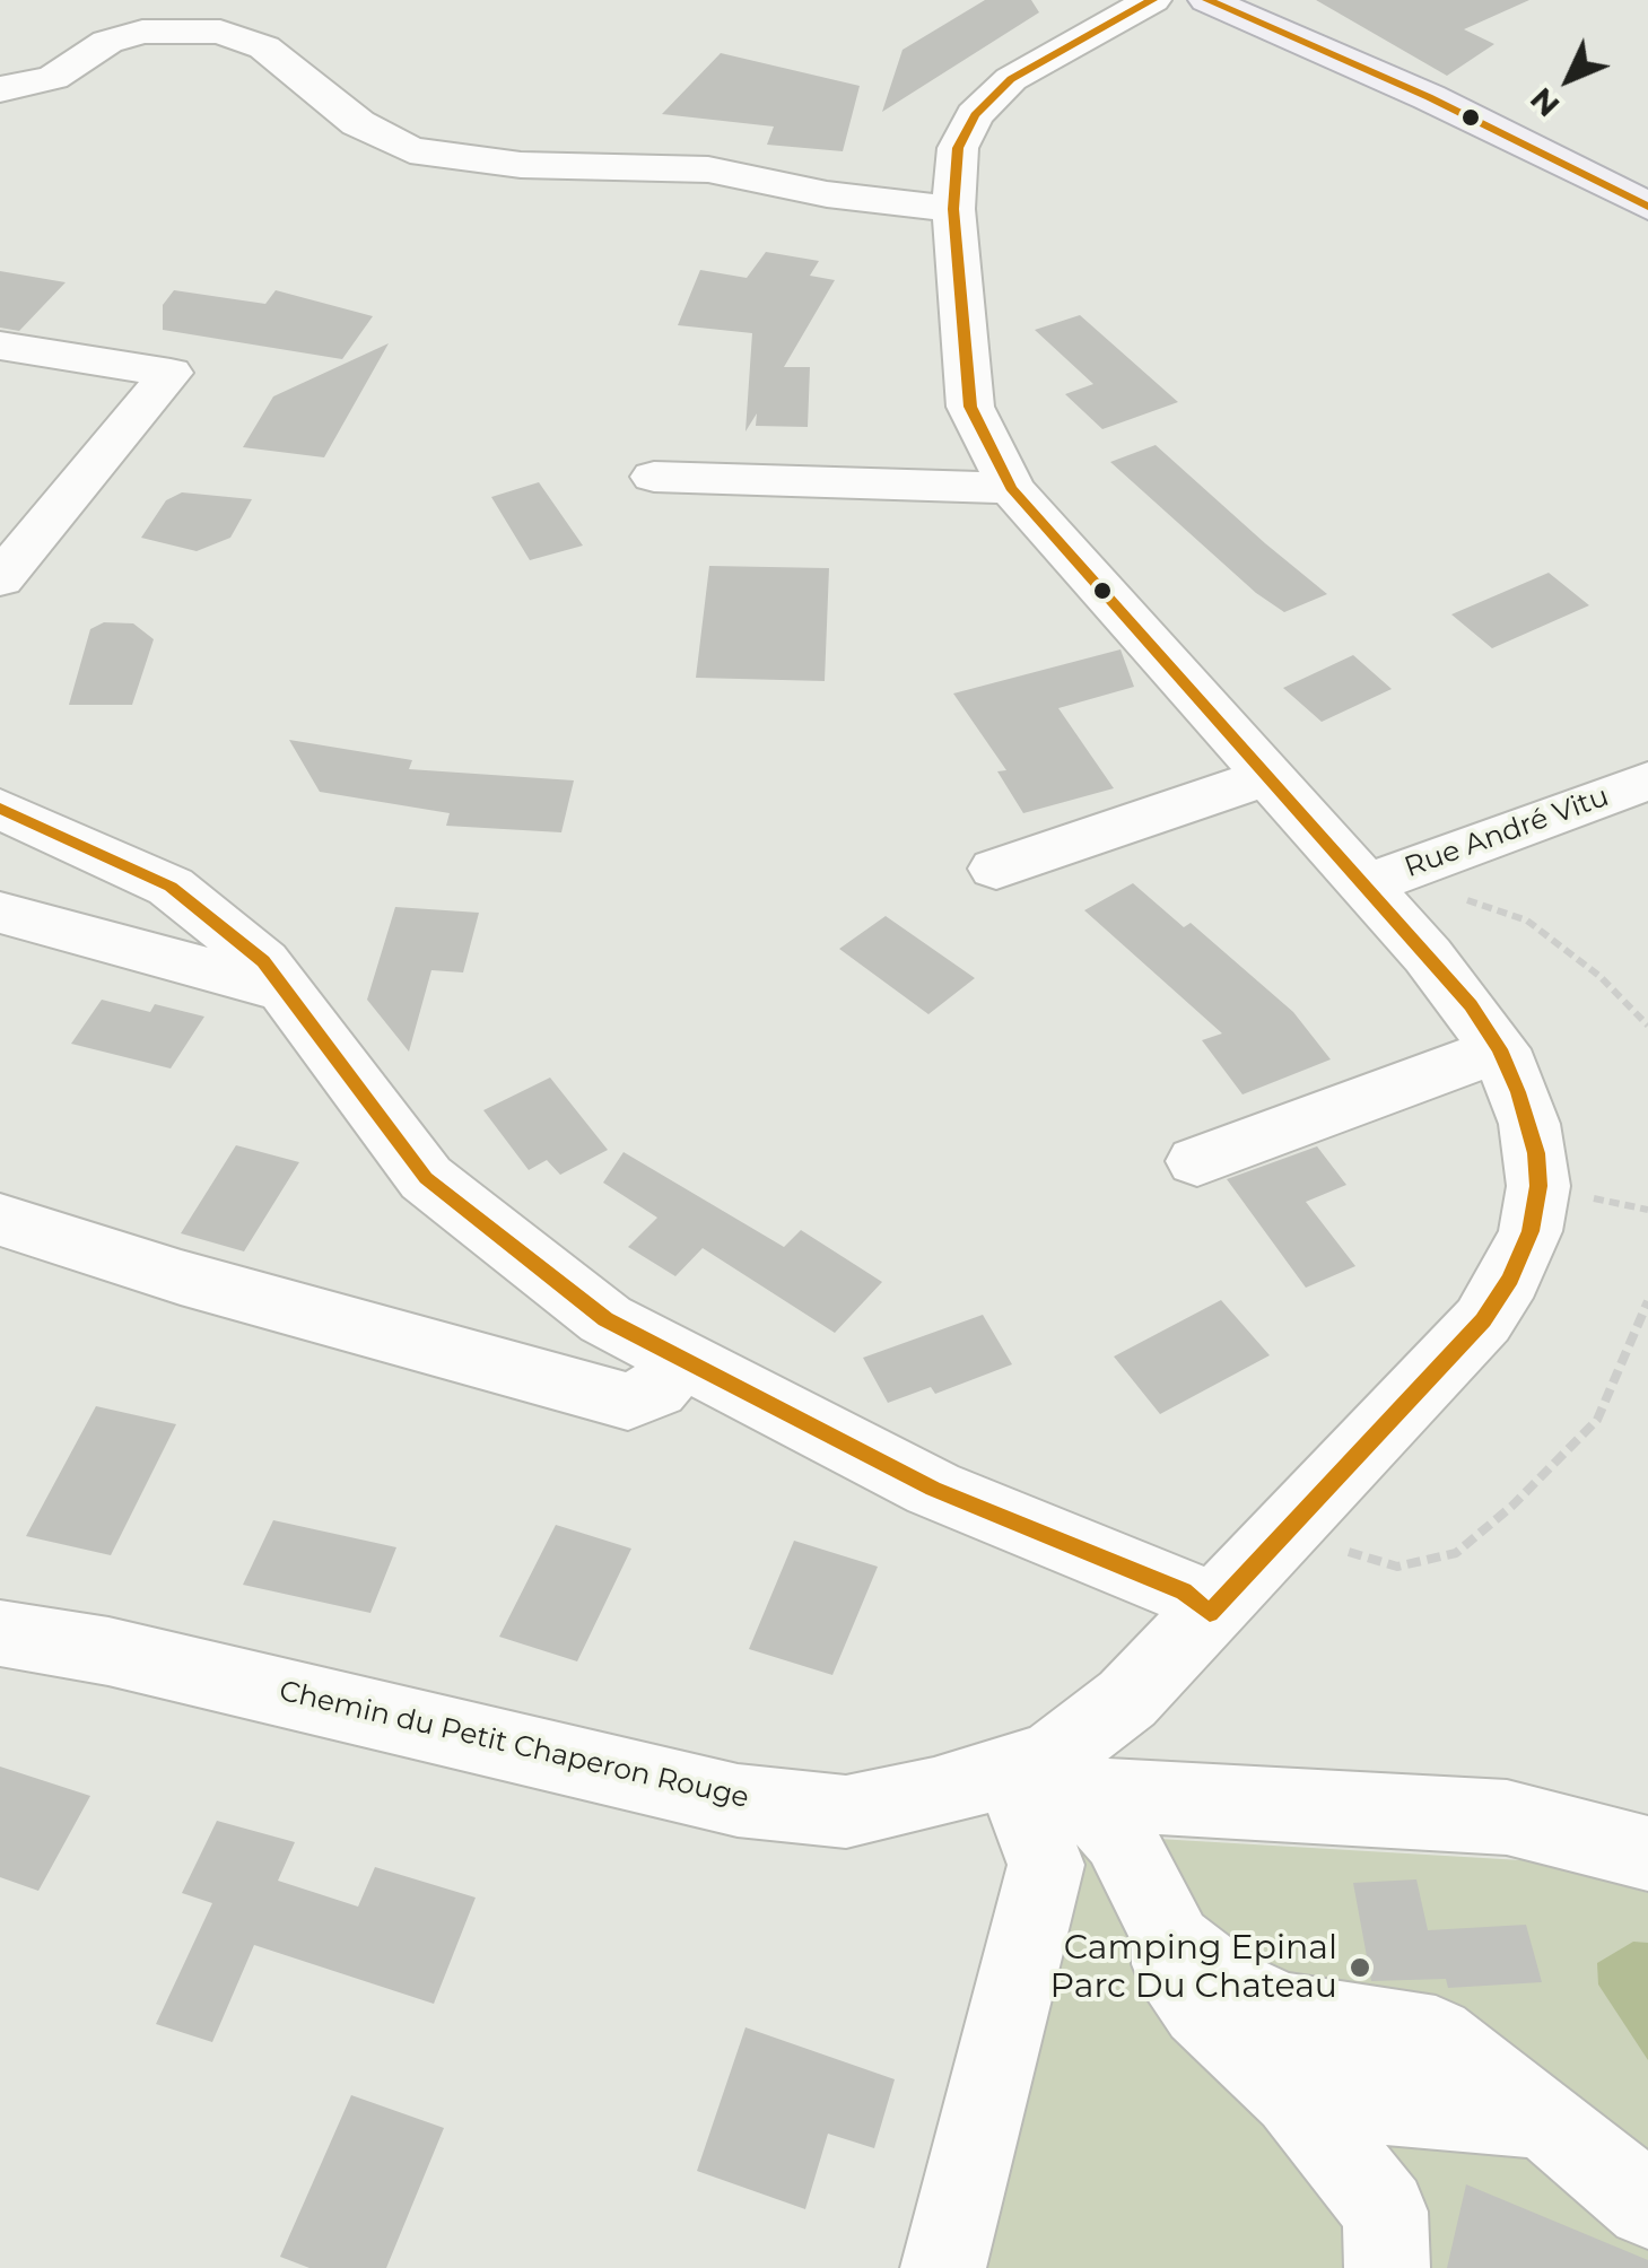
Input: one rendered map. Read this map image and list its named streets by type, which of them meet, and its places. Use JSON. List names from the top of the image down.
{
  "streets": {
    "street": ["Rue André Vitu", "Chemin du Petit Chaperon Rouge"]
  },
  "crossings": [
    ["Rue André Vitu", "Chemin du Petit Chaperon Rouge"]
  ],
  "places": ["Camping Epinal Parc Du Chateau"],
  "north": "bottom left"
}
